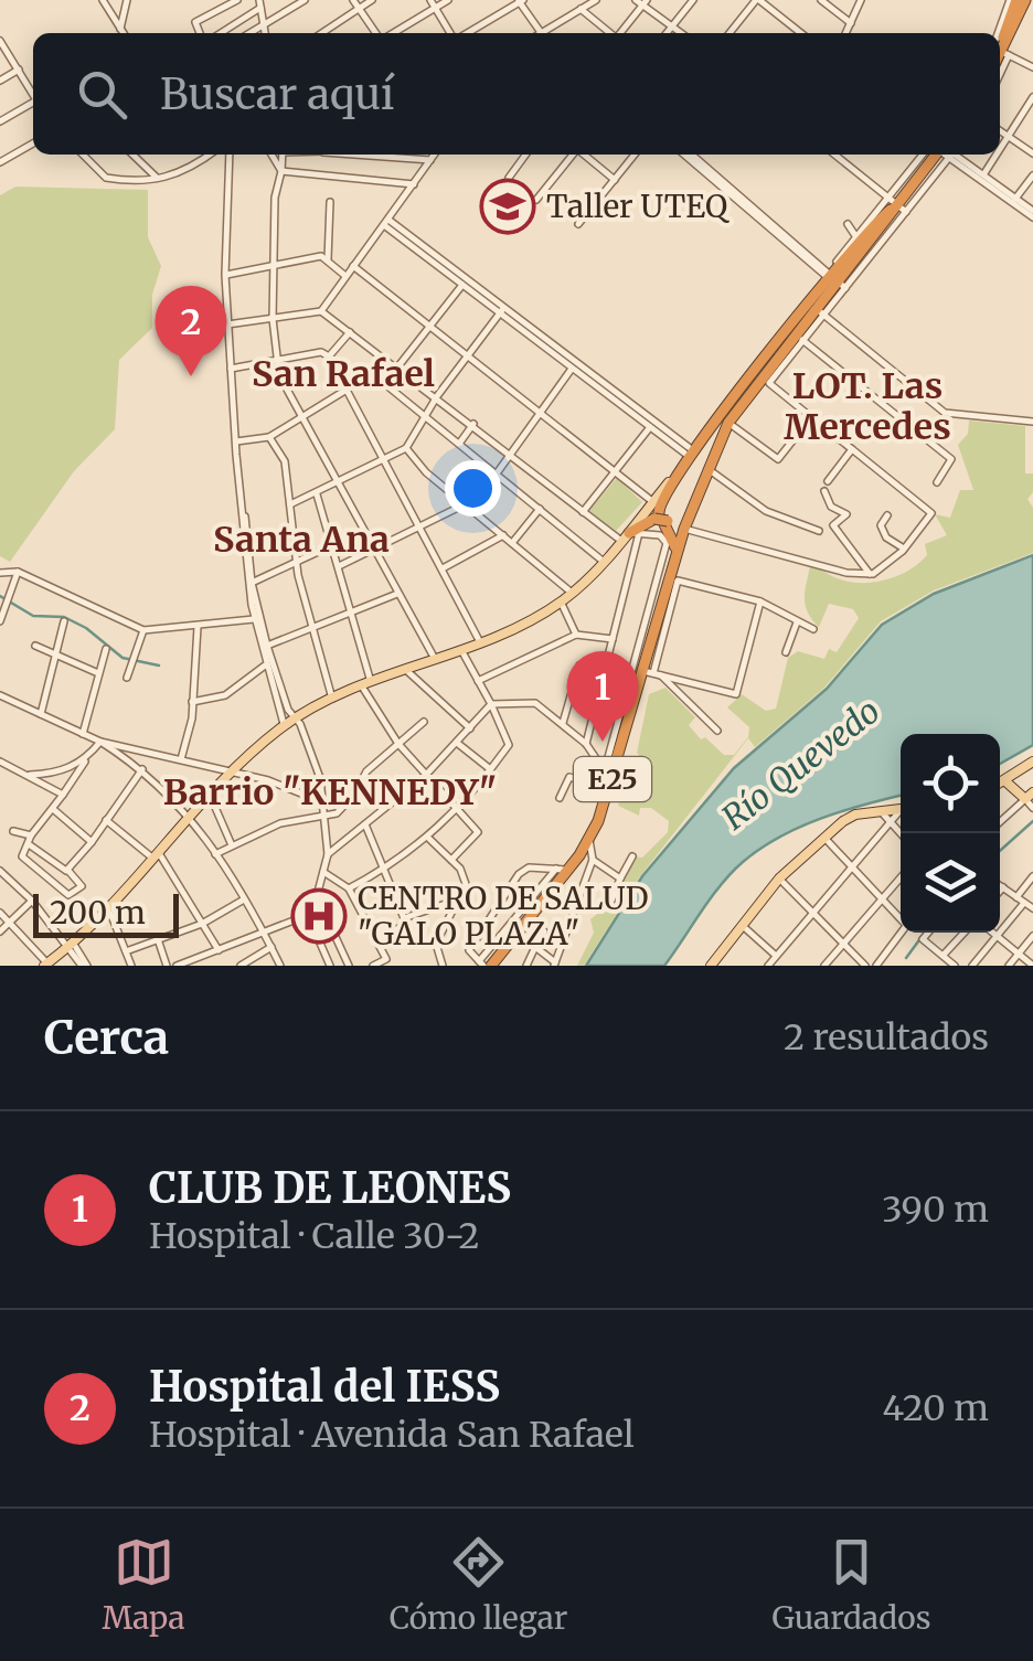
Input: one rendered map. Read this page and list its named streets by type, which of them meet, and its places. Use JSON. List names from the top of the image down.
{
  "streets": {
    "highway": ["E25"]
  },
  "districts": [
    "San Rafael",
    "LOT. Las Mercedes",
    "Santa Ana",
    "Barrio \"KENNEDY\""
  ],
  "water": ["Río Quevedo"],
  "places": {
    "school or university": ["Taller UTEQ"],
    "hospital": ["CENTRO DE SALUD \"GALO PLAZA\""]
  },
  "scale_bar": "200 m",
  "page": {
    "search": "Buscar aquí",
    "pins": ["2", "1"],
    "scale": "200 m",
    "heading": ["Cerca", "2 resultados"],
    "list": [
      {
        "mark": "1",
        "name": "CLUB DE LEONES",
        "note": "Hospital · Calle 30-2",
        "value": "390 m"
      },
      {
        "mark": "2",
        "name": "Hospital del IESS",
        "note": "Hospital · Avenida San Rafael",
        "value": "420 m"
      }
    ],
    "nav": ["Mapa", "Cómo llegar", "Guardados"]
  }
}
